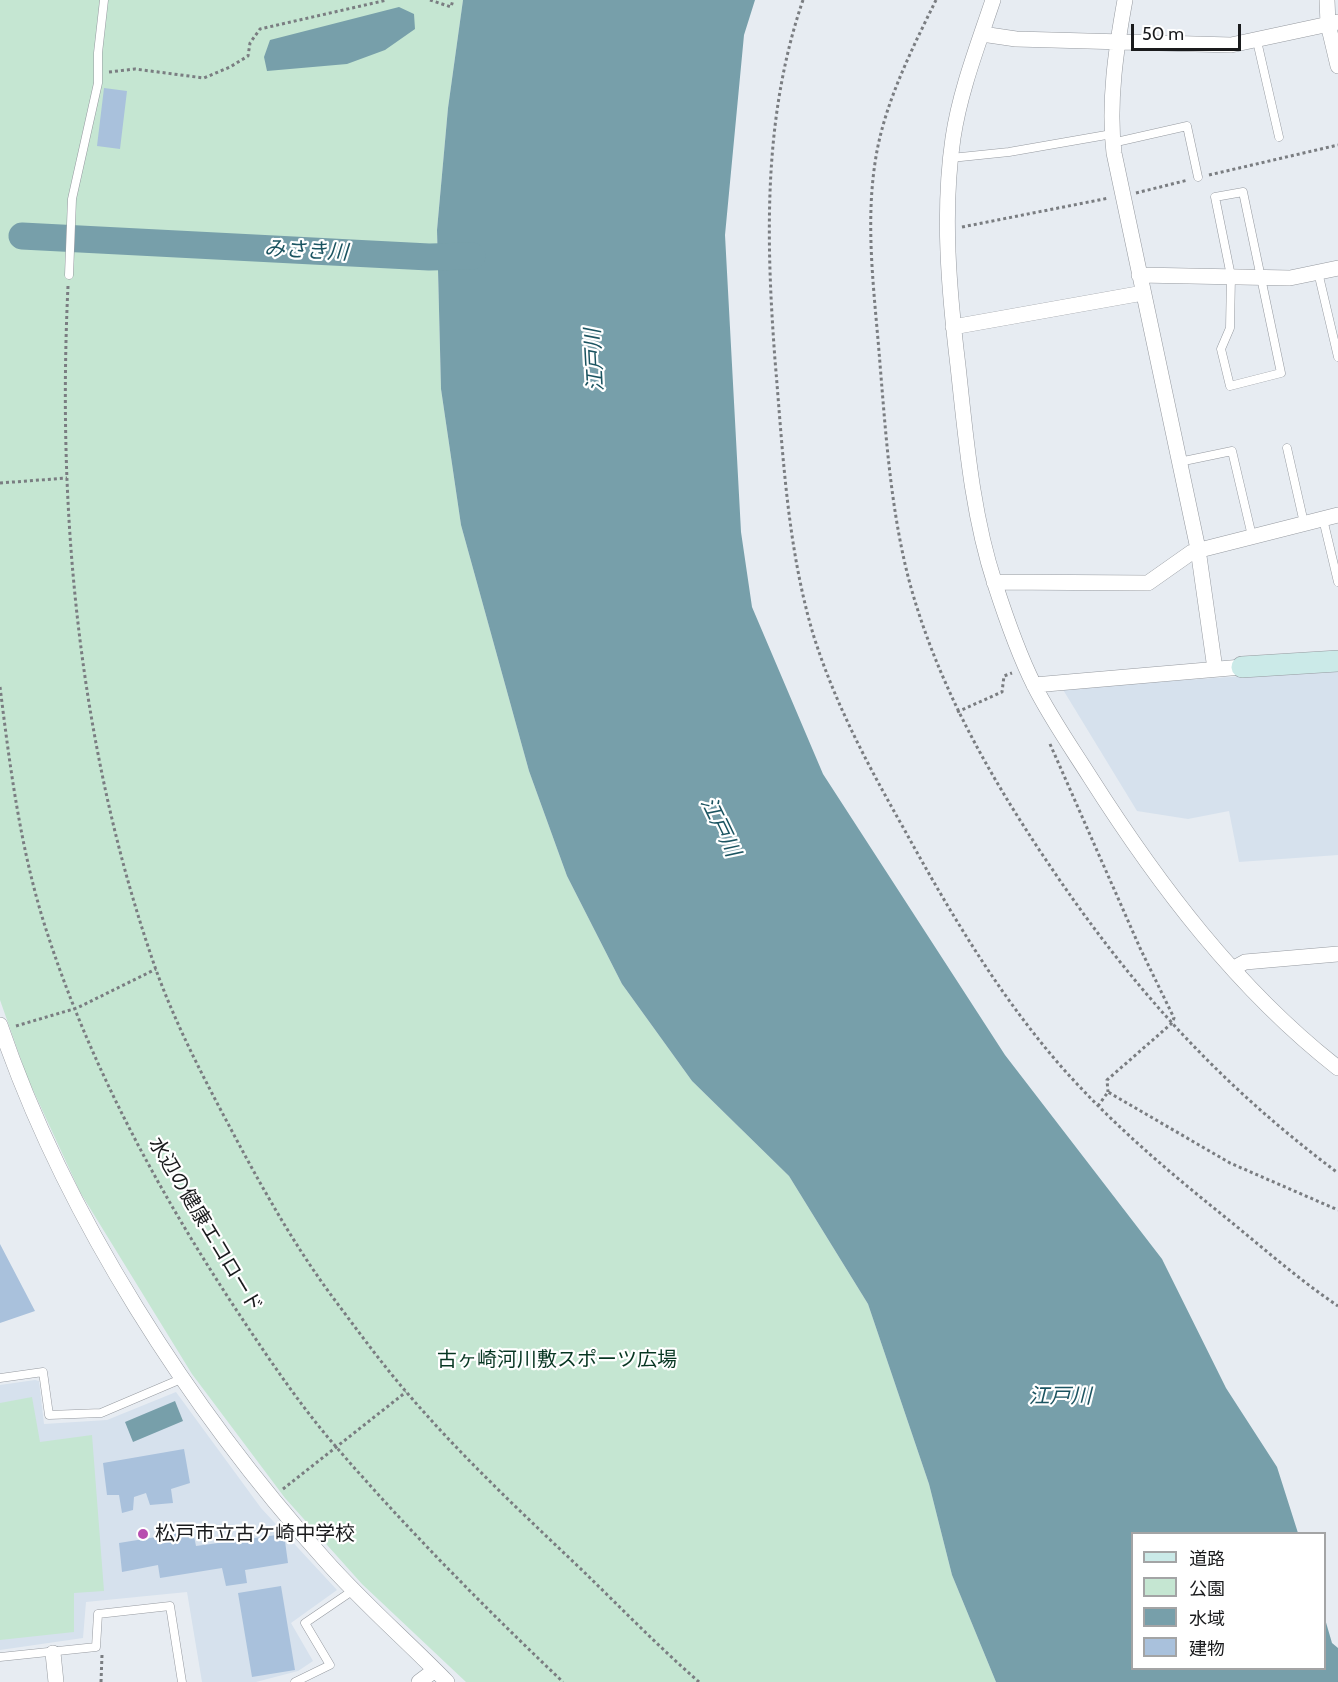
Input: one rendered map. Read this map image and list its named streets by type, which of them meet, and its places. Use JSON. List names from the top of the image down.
{
  "streets": {
    "path": ["水辺の健康エコロード"]
  },
  "water": ["みさき川", "江戸川"],
  "parks": ["古ヶ崎河川敷スポーツ広場"],
  "places": ["松戸市立古ケ崎中学校"],
  "legend": [
    "道路",
    "公園",
    "水域",
    "建物"
  ],
  "scale_bar": "50 m"
}
